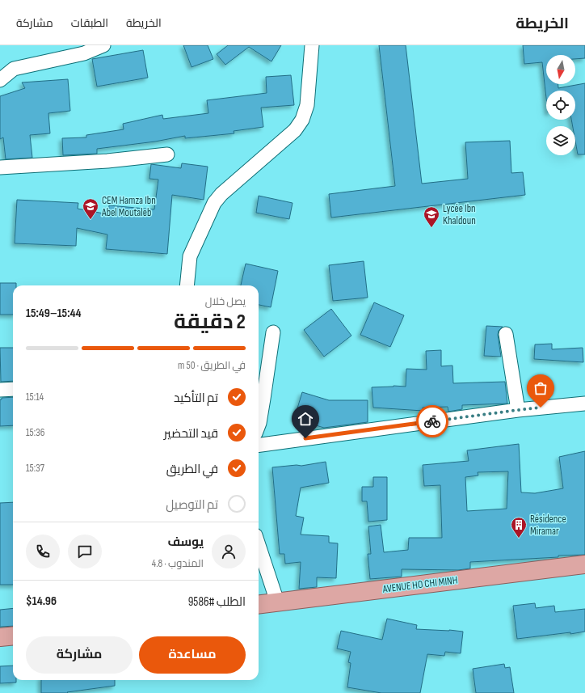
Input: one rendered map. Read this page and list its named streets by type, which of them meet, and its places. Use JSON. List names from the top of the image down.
{
  "streets": {
    "main road": ["AVENUE HO CHI MINH"]
  },
  "places": {
    "school or university": ["CEM Hamza Ibn Abel Moutaleb", "Lycée Ibn Khaldoun"],
    "building": ["Résidence Miramar"]
  },
  "north": "bottom",
  "page": {
    "header": "الخريطة",
    "nav": ["الخريطة", "الطبقات", "مشاركة"],
    "heading": ["2 دقيقة", "يصل خلال", "15:44–15:49"],
    "panel": [
      "يوسف",
      "المندوب · 4.8",
      "الطلب #9586",
      "$14.96"
    ],
    "bar": "في الطريق · 50 m",
    "list": [
      ["تم التأكيد", "15:14"],
      ["قيد التحضير", "15:36"],
      ["في الطريق", "15:37"],
      "تم التوصيل"
    ],
    "buttons": ["مساعدة", "مشاركة"]
  }
}
